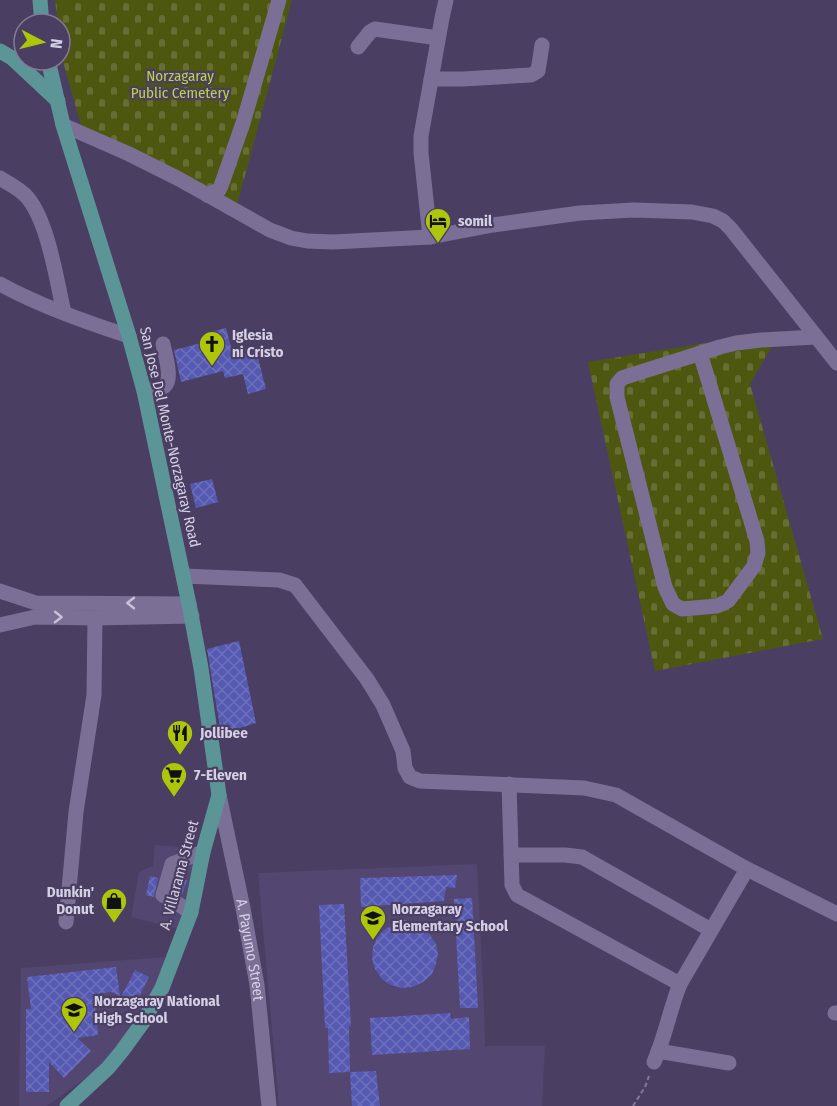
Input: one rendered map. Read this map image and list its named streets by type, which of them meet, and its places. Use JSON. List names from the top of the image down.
{
  "streets": {
    "main road": ["San Jose Del Monte-Norzagaray Road", "A. Villarama Street"],
    "street": ["A. Payumo Street"]
  },
  "crossings": [
    ["San Jose Del Monte-Norzagaray Road", "A. Villarama Street"],
    ["San Jose Del Monte-Norzagaray Road", "A. Payumo Street"],
    ["A. Villarama Street", "A. Payumo Street"]
  ],
  "parks": ["Norzagaray Public Cemetery"],
  "places": {
    "hotel": ["somil"],
    "church": ["Iglesia ni Cristo"],
    "restaurant": ["Jollibee"],
    "supermarket": ["7-Eleven"],
    "shop": ["Dunkin' Donut"],
    "school or university": ["Norzagaray Elementary School", "Norzagaray National High School"]
  },
  "north": "right"
}
